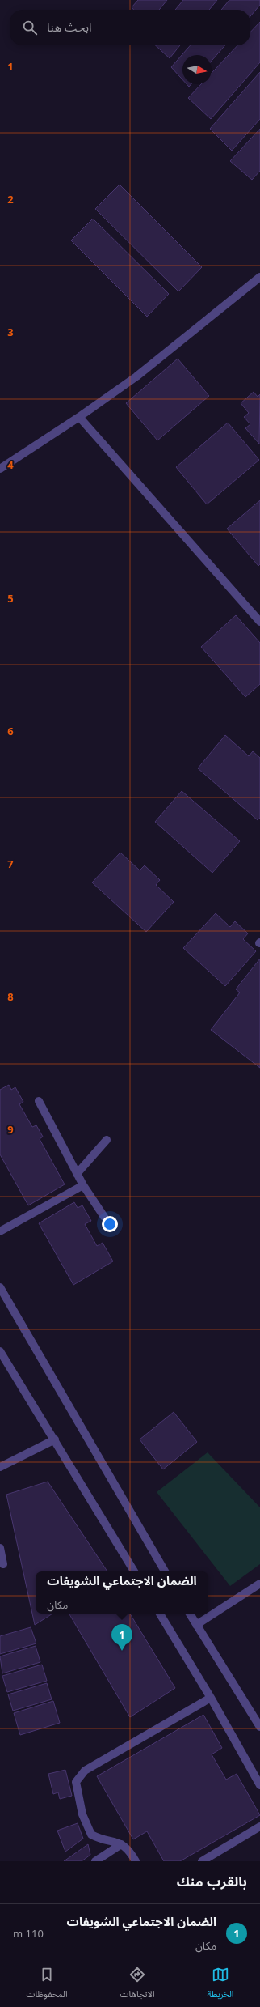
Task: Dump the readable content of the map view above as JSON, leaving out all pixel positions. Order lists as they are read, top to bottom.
{
  "north": "right",
  "page": {
    "search": "ابحث هنا",
    "popup": ["الضمان الاجتماعي الشويفات", "مكان"],
    "pins": "1",
    "heading": "بالقرب منك",
    "list": [
      {
        "mark": "1",
        "name": "الضمان الاجتماعي الشويفات",
        "note": "مكان",
        "value": "110 m"
      }
    ],
    "nav": ["الخريطة", "الاتجاهات", "المحفوظات"]
  },
  "grid": {
    "rows": [
      "1",
      "2",
      "3",
      "4",
      "5",
      "6",
      "7",
      "8",
      "9"
    ]
  }
}
